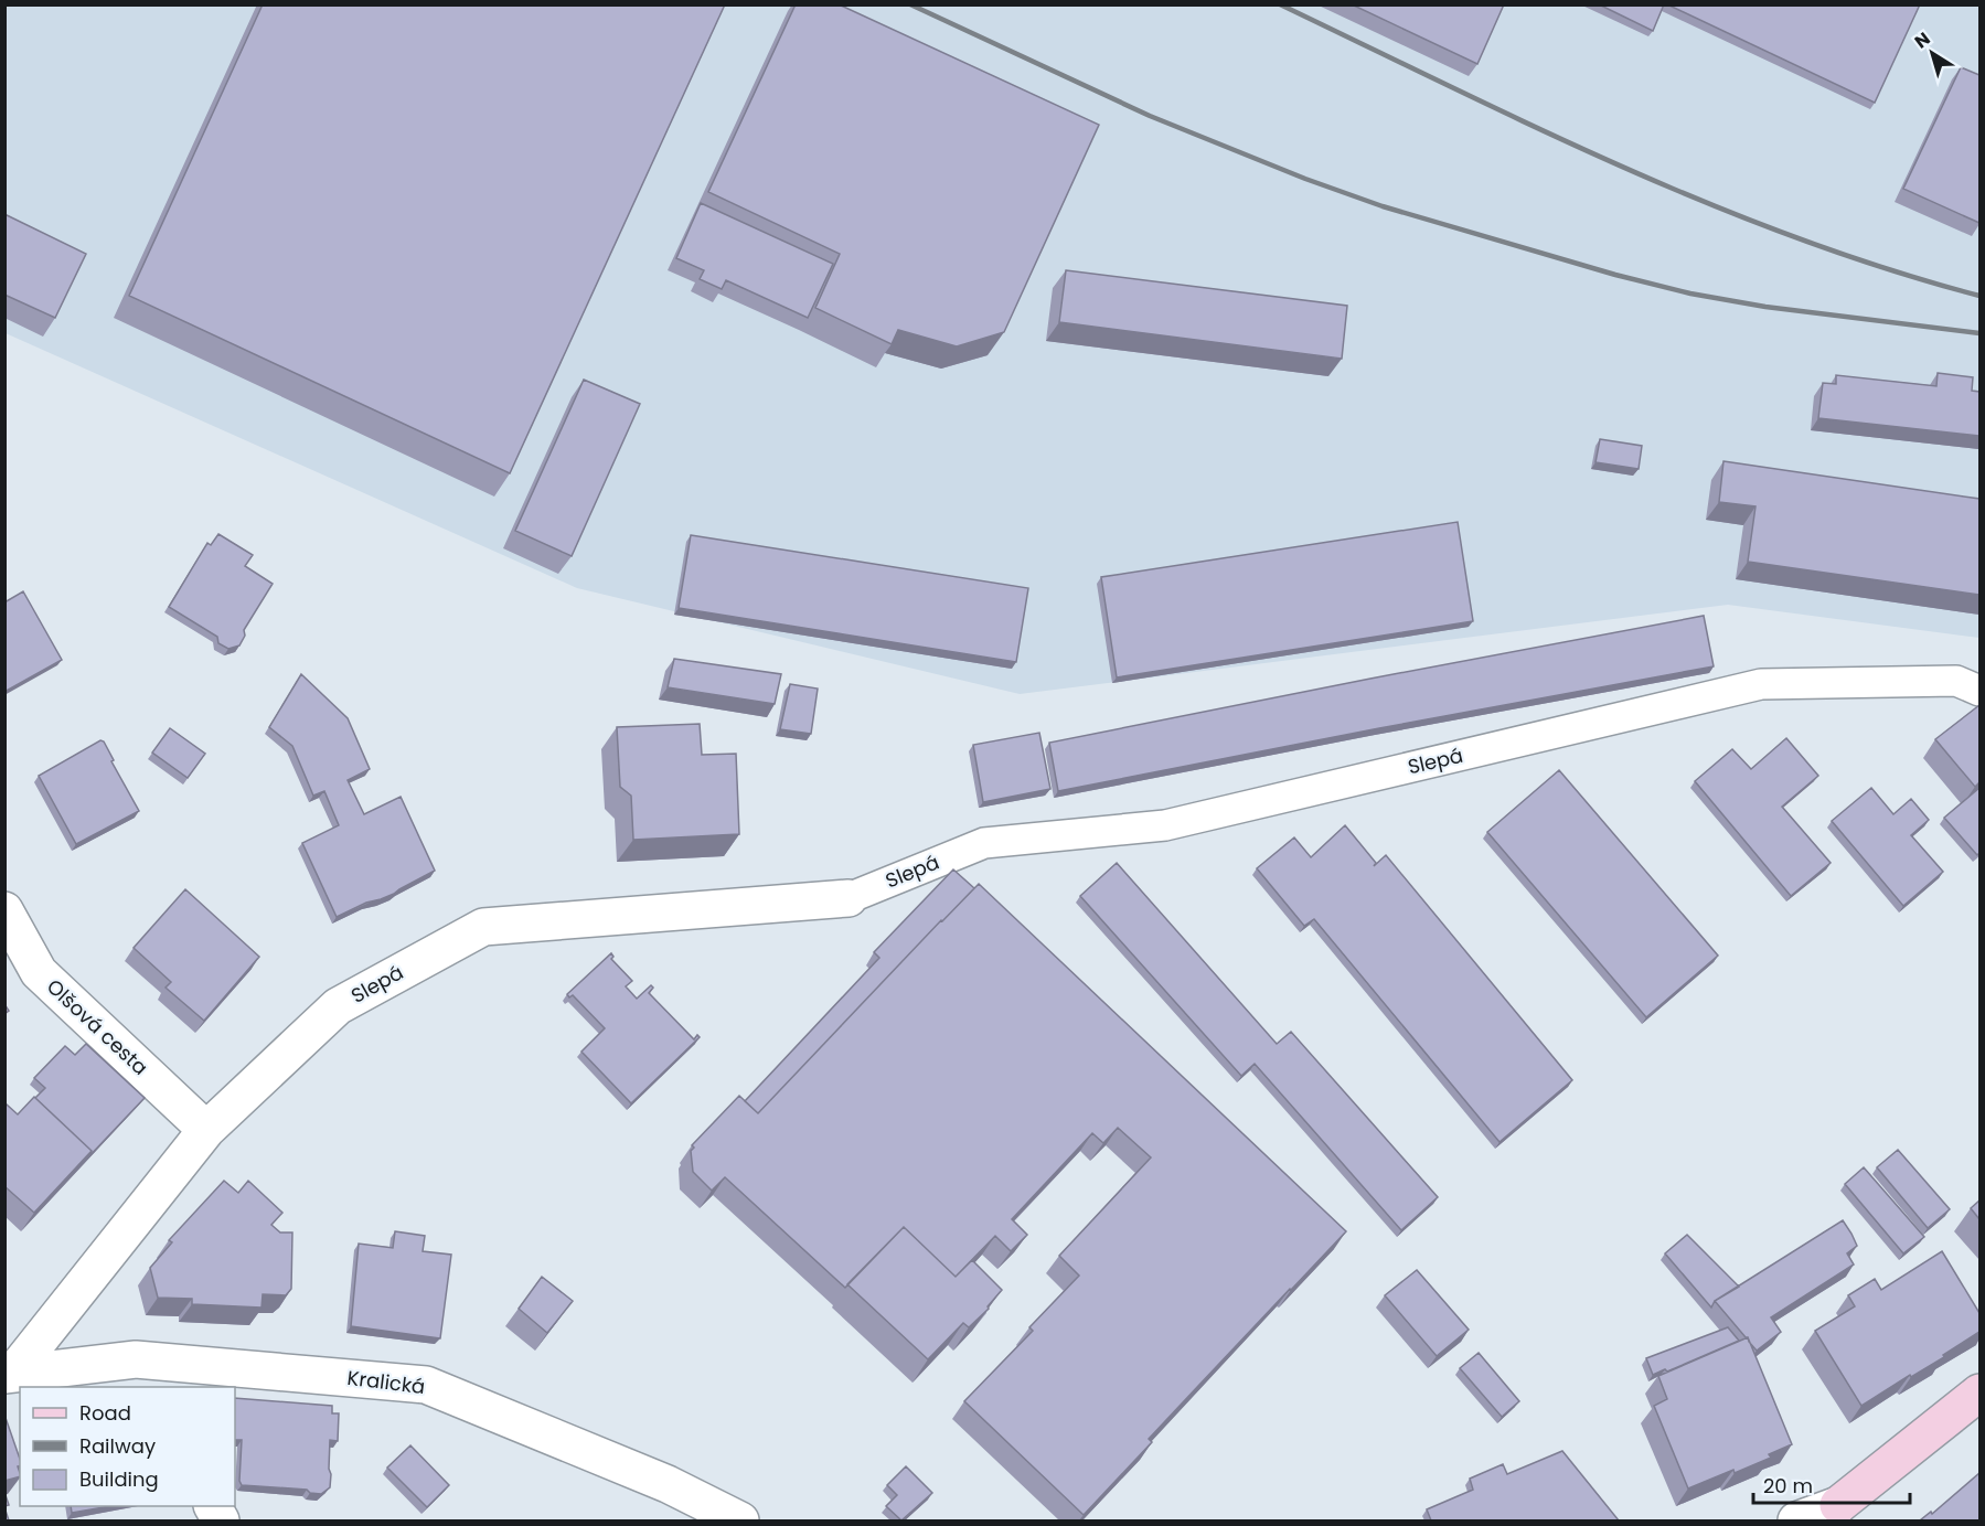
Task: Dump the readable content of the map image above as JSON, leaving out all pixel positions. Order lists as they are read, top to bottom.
{
  "streets": {
    "street": ["Slepá", "Olšová cesta", "Kralická"]
  },
  "crossings": [
    ["Slepá", "Olšová cesta"],
    ["Slepá", "Kralická"]
  ],
  "legend": ["Road", "Railway", "Building"],
  "scale_bar": "20 m",
  "north": "top left"
}
